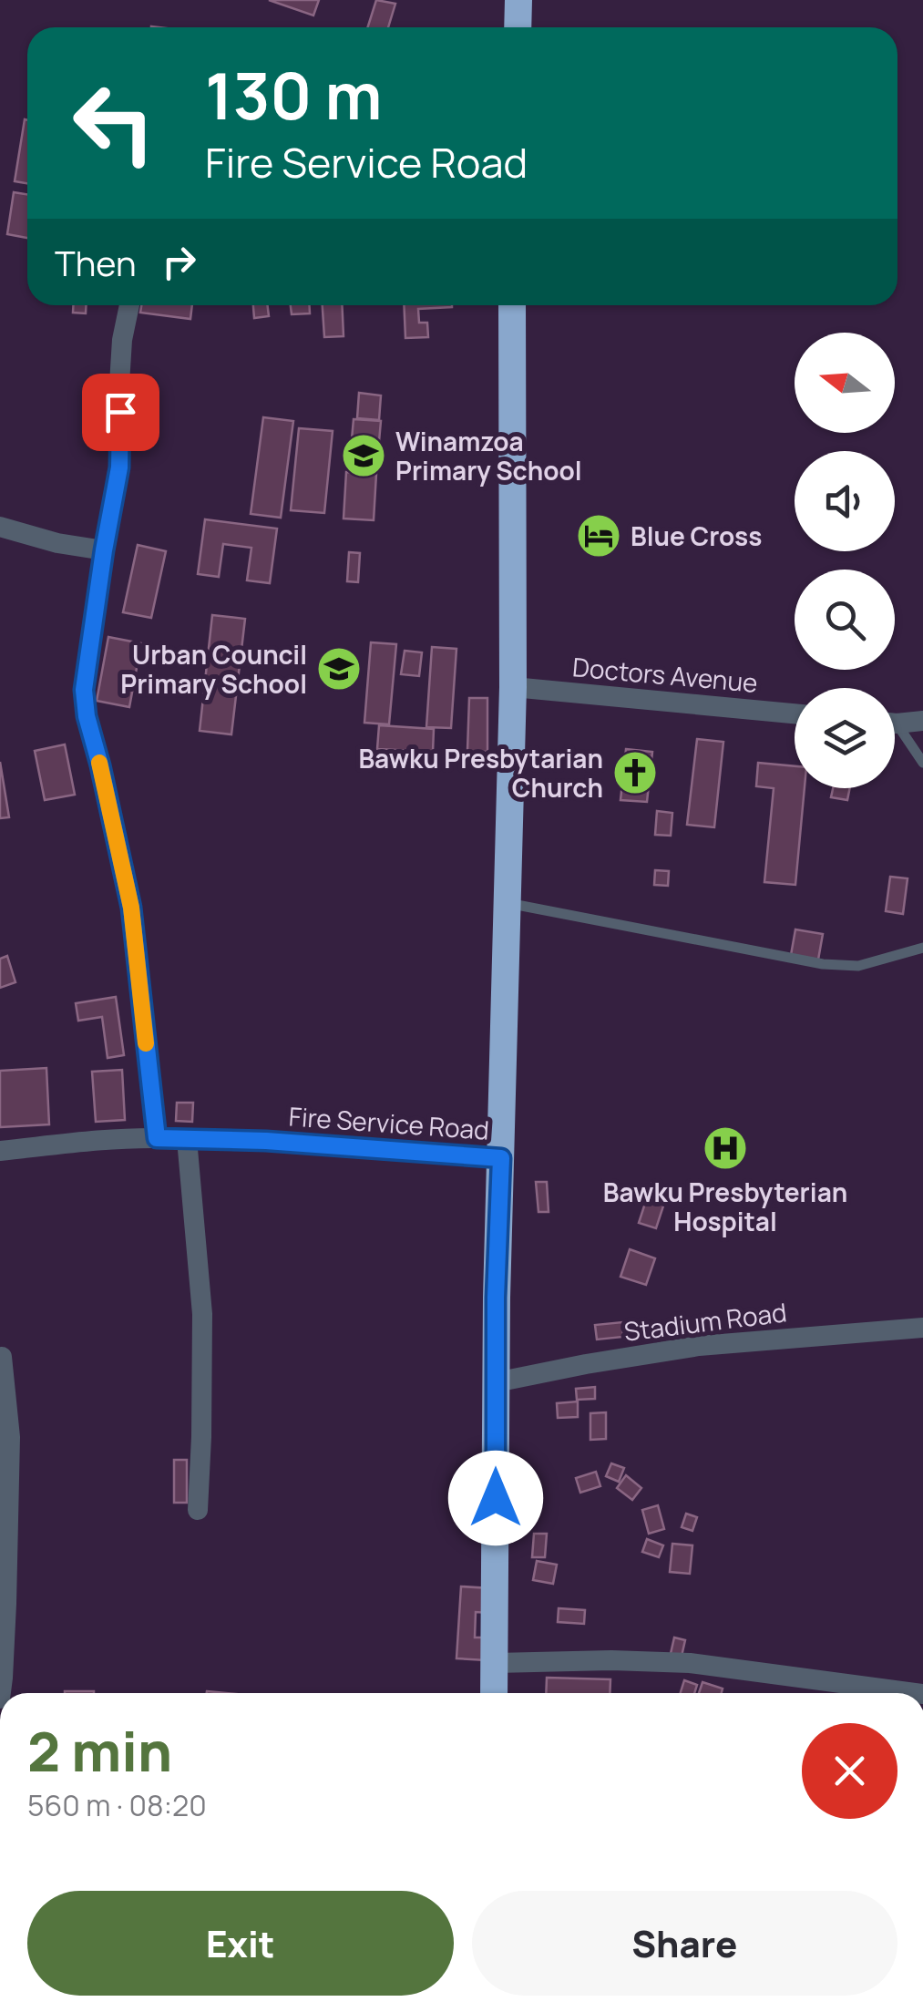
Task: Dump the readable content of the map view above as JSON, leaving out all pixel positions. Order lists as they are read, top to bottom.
{
  "streets": {
    "street": ["Doctors Avenue", "Fire Service Road", "Stadium Road"]
  },
  "places": {
    "school or university": ["Winamzoa Primary School", "Urban Council Primary School"],
    "hotel": ["Blue Cross"],
    "church": ["Bawku Presbytarian Church"],
    "hospital": ["Bawku Presbyterian Hospital"]
  },
  "north": "left",
  "page": {
    "turn": ["130 m", "Fire Service Road"],
    "then": "Then",
    "heading": ["2 min", "560 m · 08:20"],
    "buttons": ["Exit", "Share"]
  }
}
